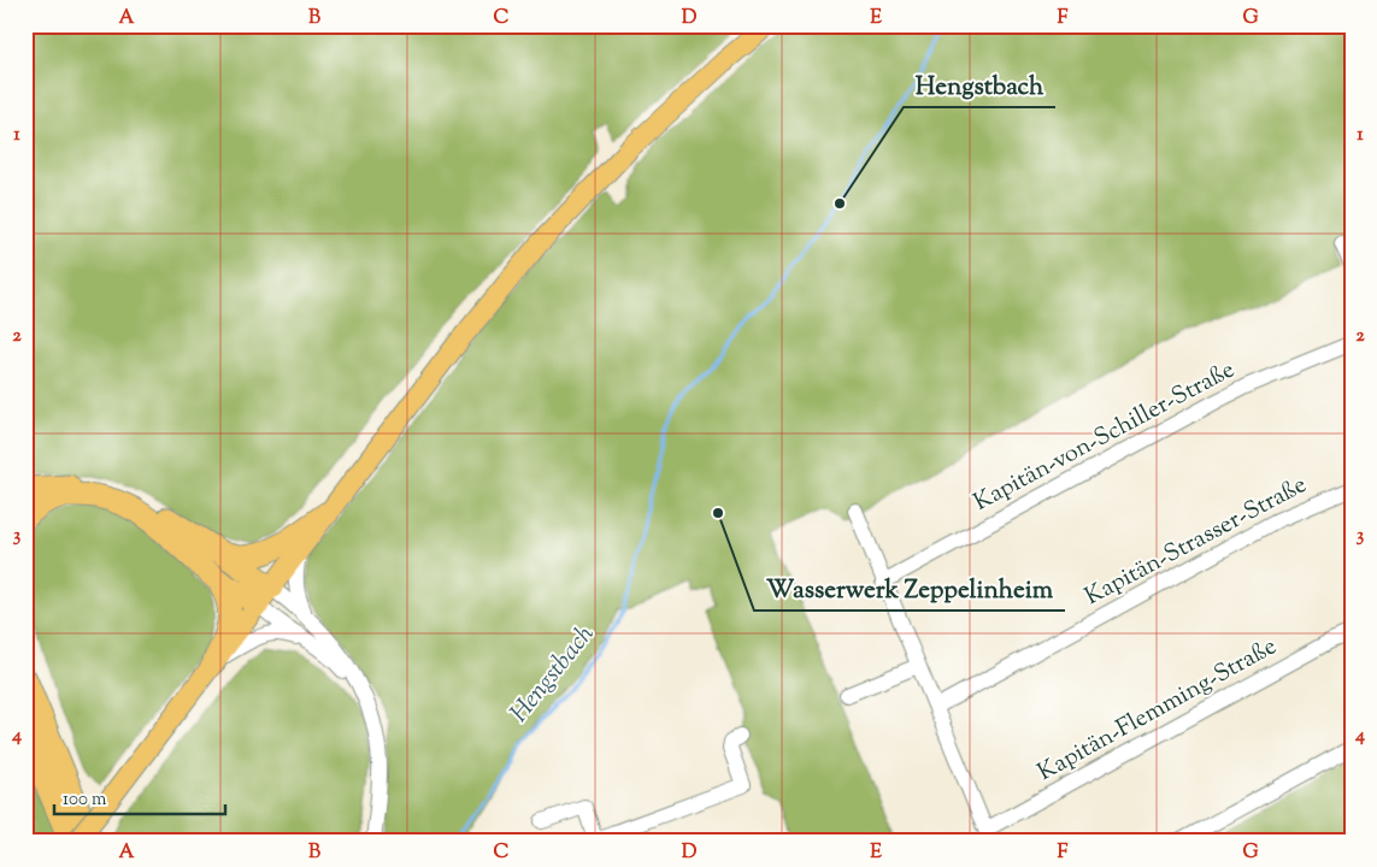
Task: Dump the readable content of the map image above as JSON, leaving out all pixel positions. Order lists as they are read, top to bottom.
{
  "streets": {
    "street": ["Kapitän-von-Schiller-Straße", "Kapitän-Strasser-Straße", "Kapitän-Flemming-Straße"]
  },
  "water": ["Hengstbach"],
  "places": ["Hengstbach", "Wasserwerk Zeppelinheim"],
  "scale_bar": "100 m",
  "grid": {
    "columns": [
      "A",
      "B",
      "C",
      "D",
      "E",
      "F",
      "G"
    ],
    "rows": [
      "1",
      "2",
      "3",
      "4"
    ]
  }
}
